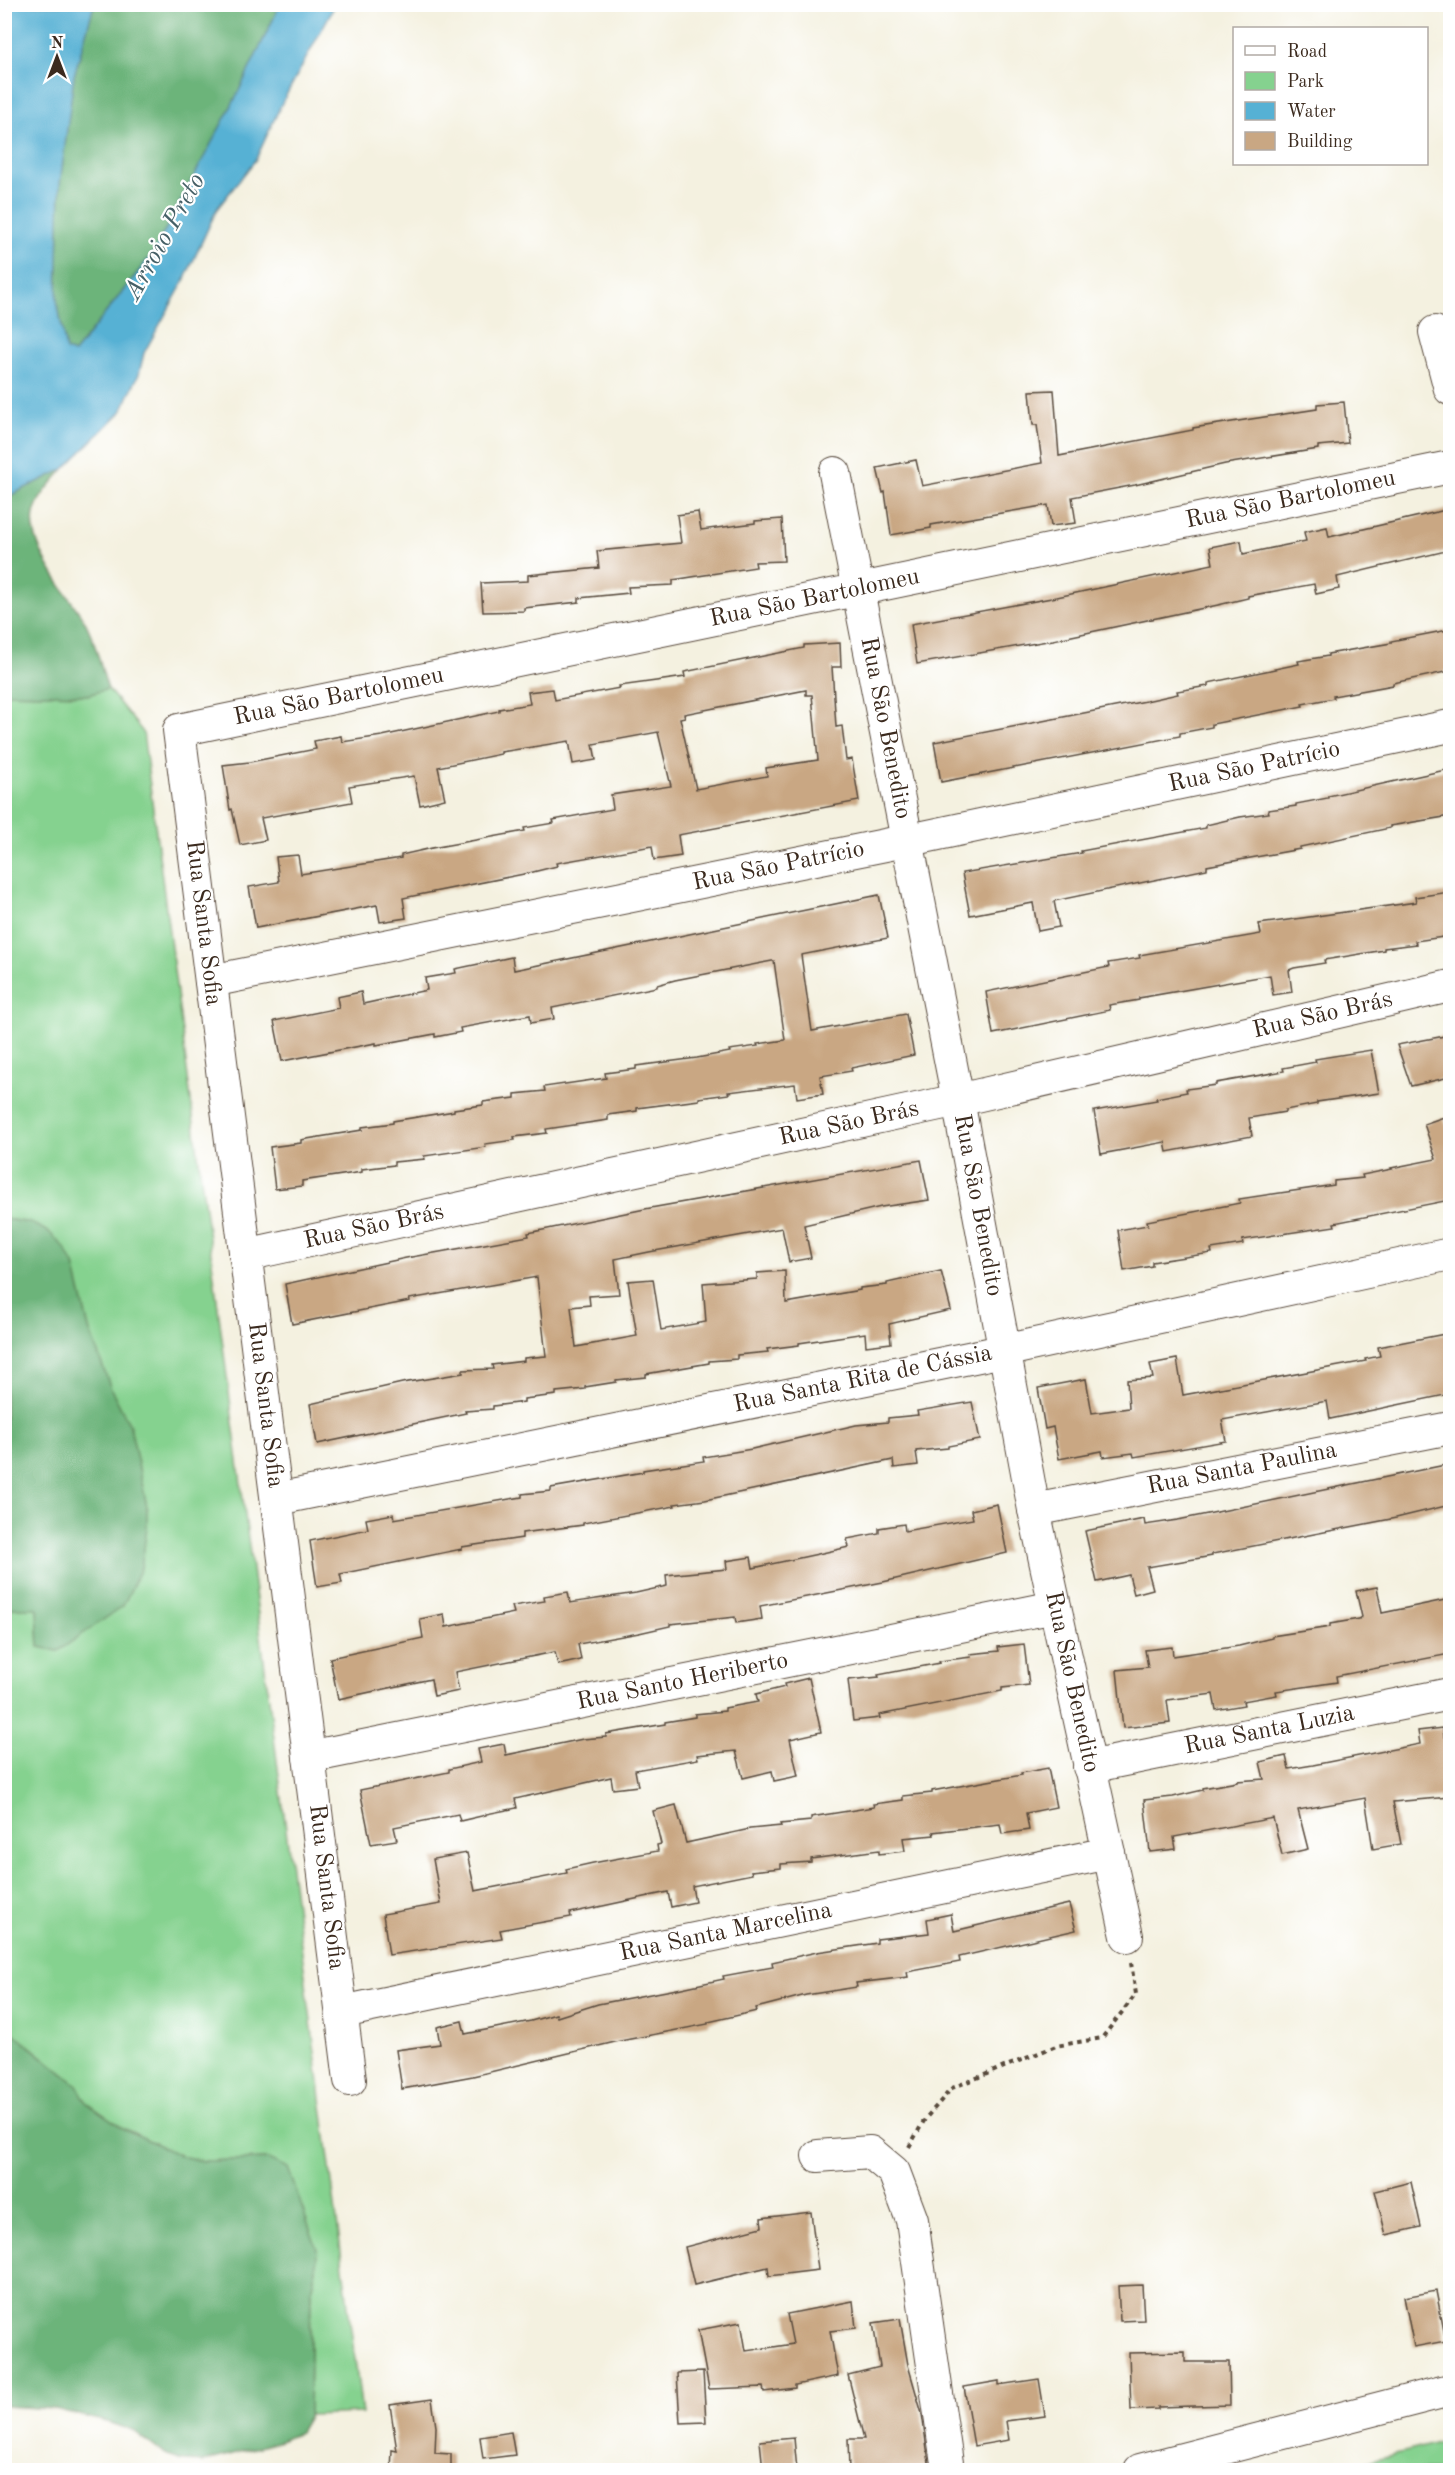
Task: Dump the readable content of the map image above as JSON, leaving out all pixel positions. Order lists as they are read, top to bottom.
{
  "streets": {
    "street": [
      "Rua São Bartolomeu",
      "Rua São Benedito",
      "Rua São Patrício",
      "Rua Santa Sofia",
      "Rua São Brás",
      "Rua Santa Rita de Cássia",
      "Rua Santa Paulina",
      "Rua Santo Heriberto",
      "Rua Santa Luzia",
      "Rua Santa Marcelina"
    ]
  },
  "crossings": [
    ["Rua São Bartolomeu", "Rua São Benedito"],
    ["Rua São Bartolomeu", "Rua Santa Sofia"],
    ["Rua São Benedito", "Rua São Patrício"],
    ["Rua São Benedito", "Rua São Brás"],
    ["Rua São Benedito", "Rua Santa Rita de Cássia"],
    ["Rua São Benedito", "Rua Santa Paulina"],
    ["Rua São Benedito", "Rua Santo Heriberto"],
    ["Rua São Benedito", "Rua Santa Luzia"],
    ["Rua São Benedito", "Rua Santa Marcelina"],
    ["Rua São Patrício", "Rua Santa Sofia"],
    ["Rua Santa Sofia", "Rua São Brás"],
    ["Rua Santa Sofia", "Rua Santa Rita de Cássia"],
    ["Rua Santa Sofia", "Rua Santo Heriberto"],
    ["Rua Santa Sofia", "Rua Santa Marcelina"]
  ],
  "water": ["Arroio Preto"],
  "legend": [
    "Road",
    "Park",
    "Water",
    "Building"
  ],
  "north": "top"
}
